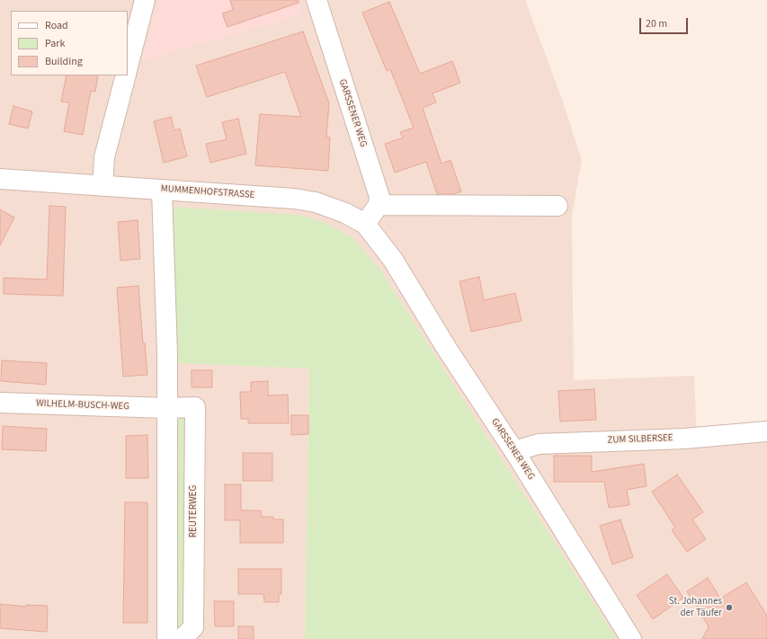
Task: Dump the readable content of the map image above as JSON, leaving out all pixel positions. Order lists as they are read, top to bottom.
{
  "streets": {
    "street": [
      "GARSSENER WEG",
      "MUMMENHOFSTRASSE",
      "WILHELM-BUSCH-WEG",
      "ZUM SILBERSEE",
      "REUTERWEG"
    ]
  },
  "crossings": [
    ["GARSSENER WEG", "MUMMENHOFSTRASSE"],
    ["GARSSENER WEG", "ZUM SILBERSEE"],
    ["WILHELM-BUSCH-WEG", "REUTERWEG"]
  ],
  "places": ["St. Johannes der Täufer"],
  "legend": ["Road", "Park", "Building"],
  "scale_bar": "20 m"
}
